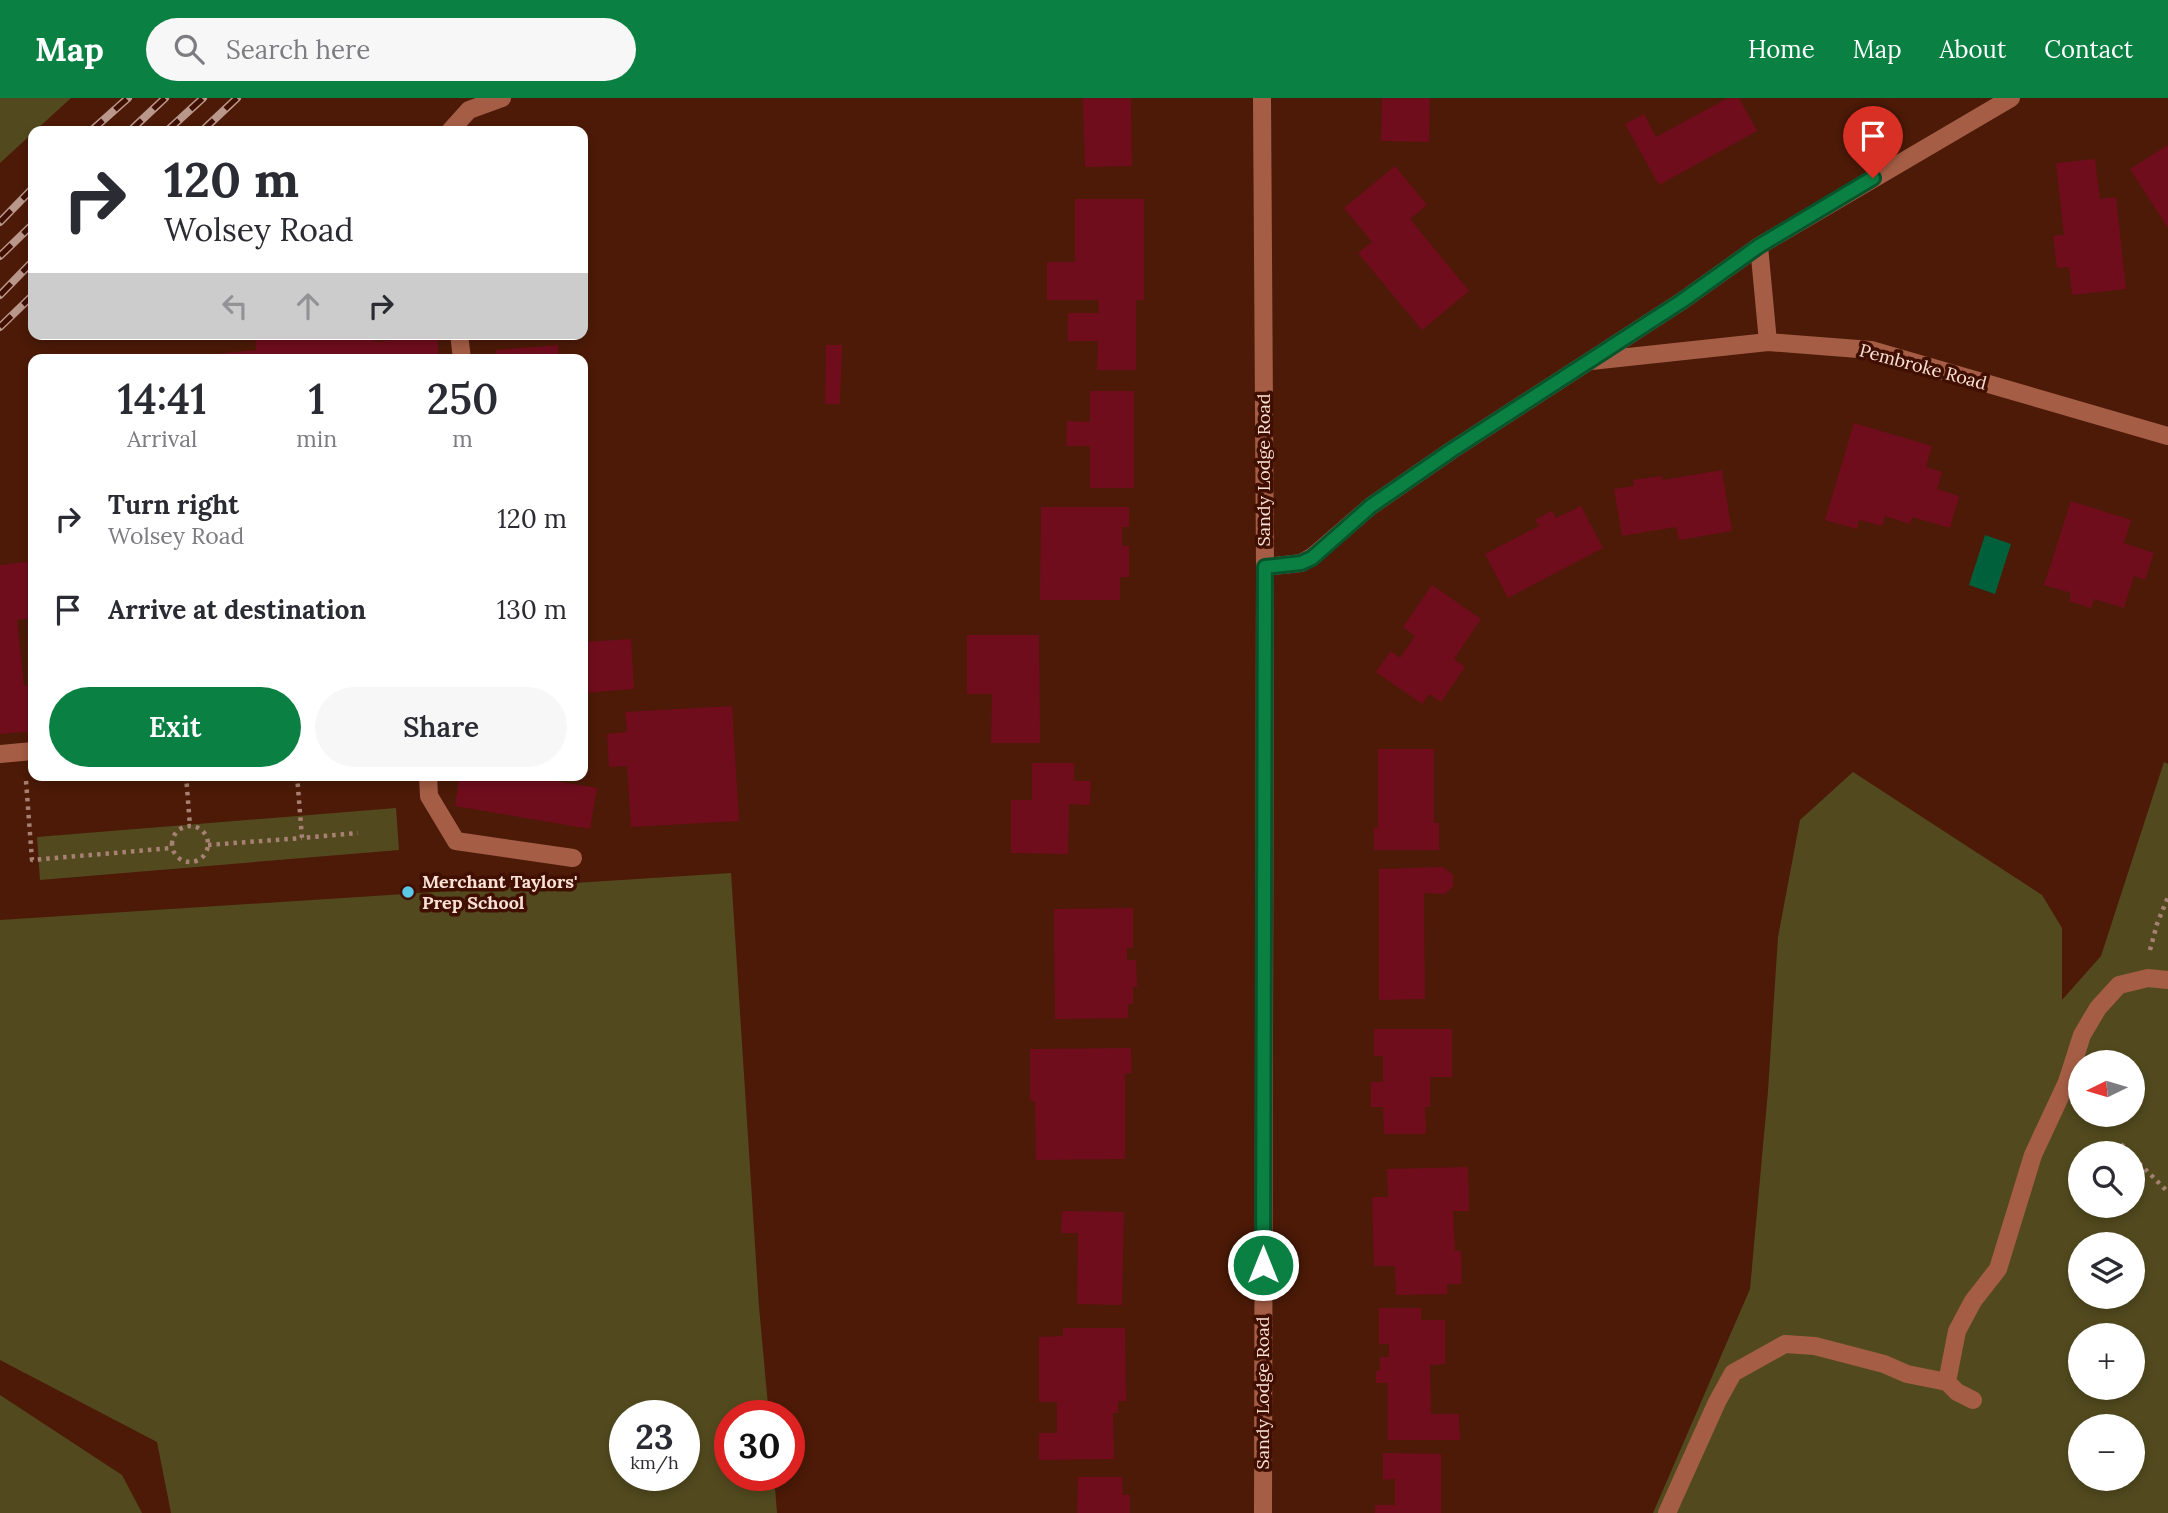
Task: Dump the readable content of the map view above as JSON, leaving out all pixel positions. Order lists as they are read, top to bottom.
{
  "streets": {
    "street": ["Pembroke Road", "Sandy Lodge Road"]
  },
  "places": ["Merchant Taylors' Prep School"],
  "north": "left",
  "page": {
    "header": "Map",
    "search": "Search here",
    "nav": [
      "Home",
      "Map",
      "About",
      "Contact"
    ],
    "turn": ["120 m", "Wolsey Road"],
    "eta": [
      "14:41",
      "Arrival",
      "1",
      "min",
      "250",
      "m"
    ],
    "list": [
      {
        "name": "Turn right",
        "note": "Wolsey Road",
        "value": "120 m"
      },
      {
        "name": "Arrive at destination",
        "value": "130 m"
      }
    ],
    "buttons": ["Exit", "Share"],
    "map_buttons": ["+", "−"],
    "speed": "23 km/h",
    "limit": "30"
  }
}
